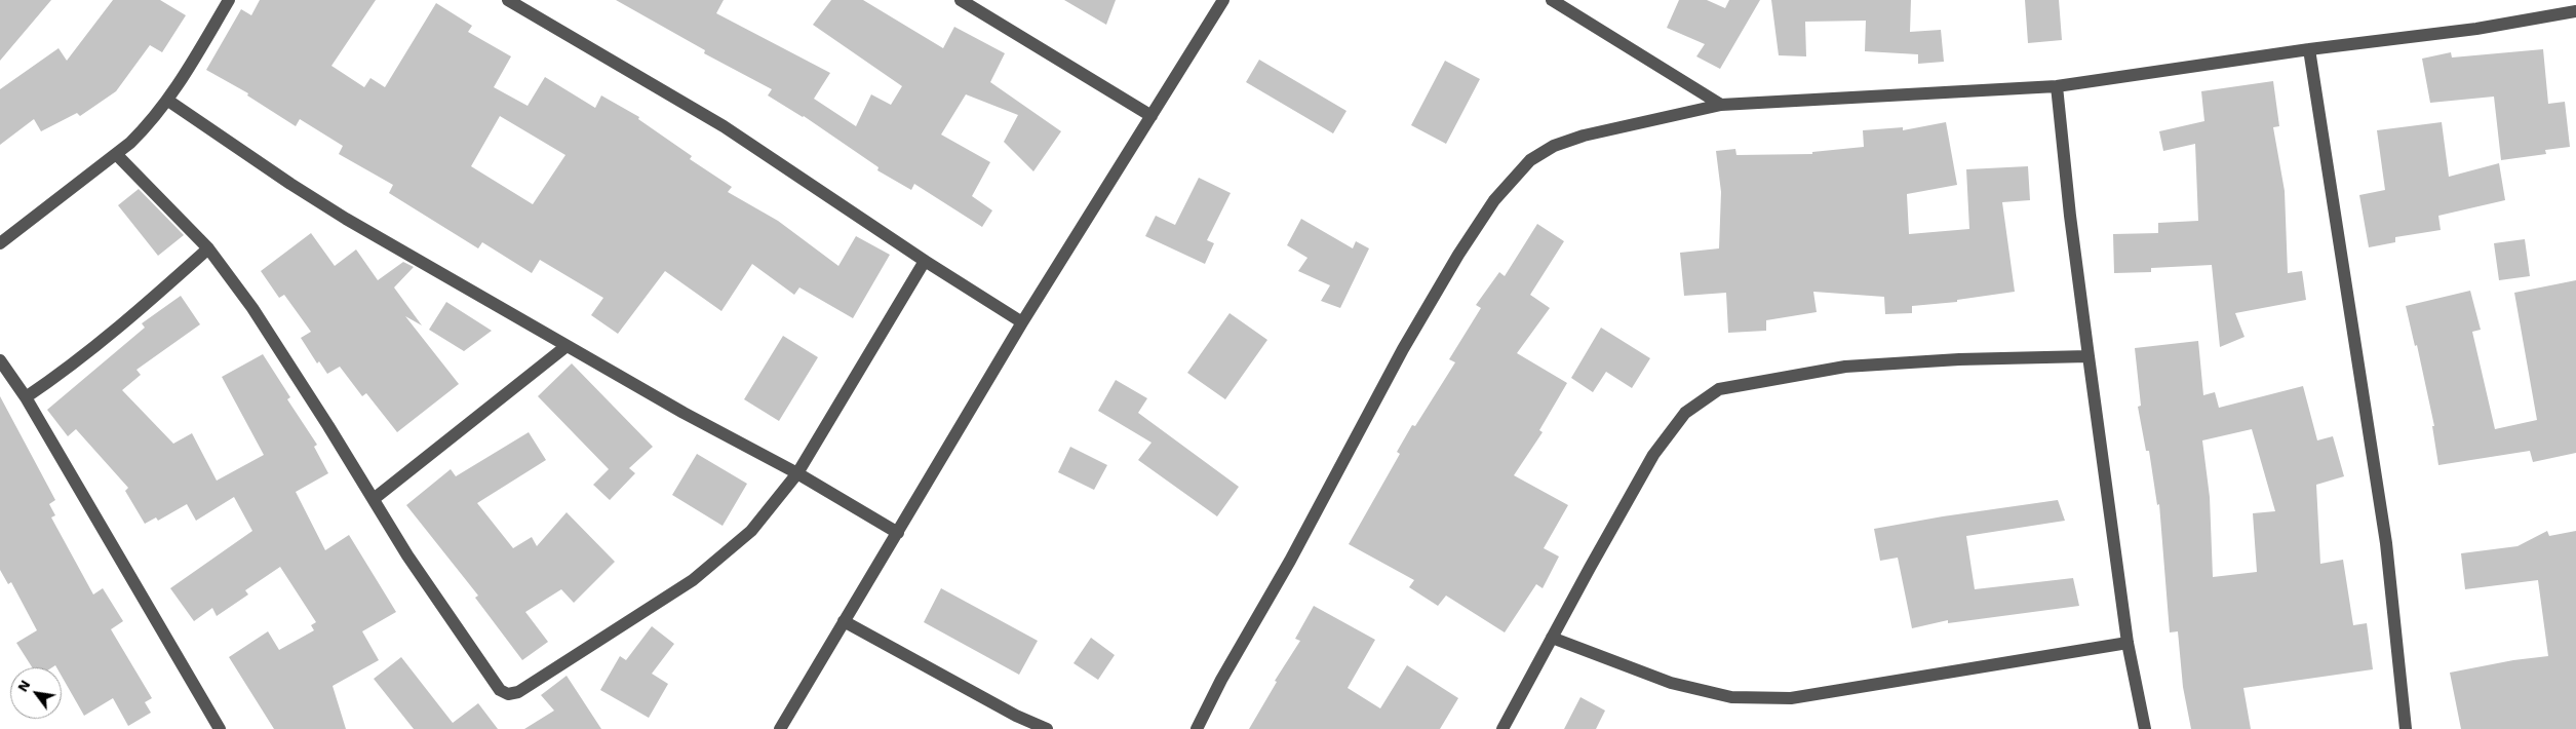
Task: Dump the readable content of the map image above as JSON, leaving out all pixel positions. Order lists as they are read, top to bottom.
{
  "north": "top left"
}
